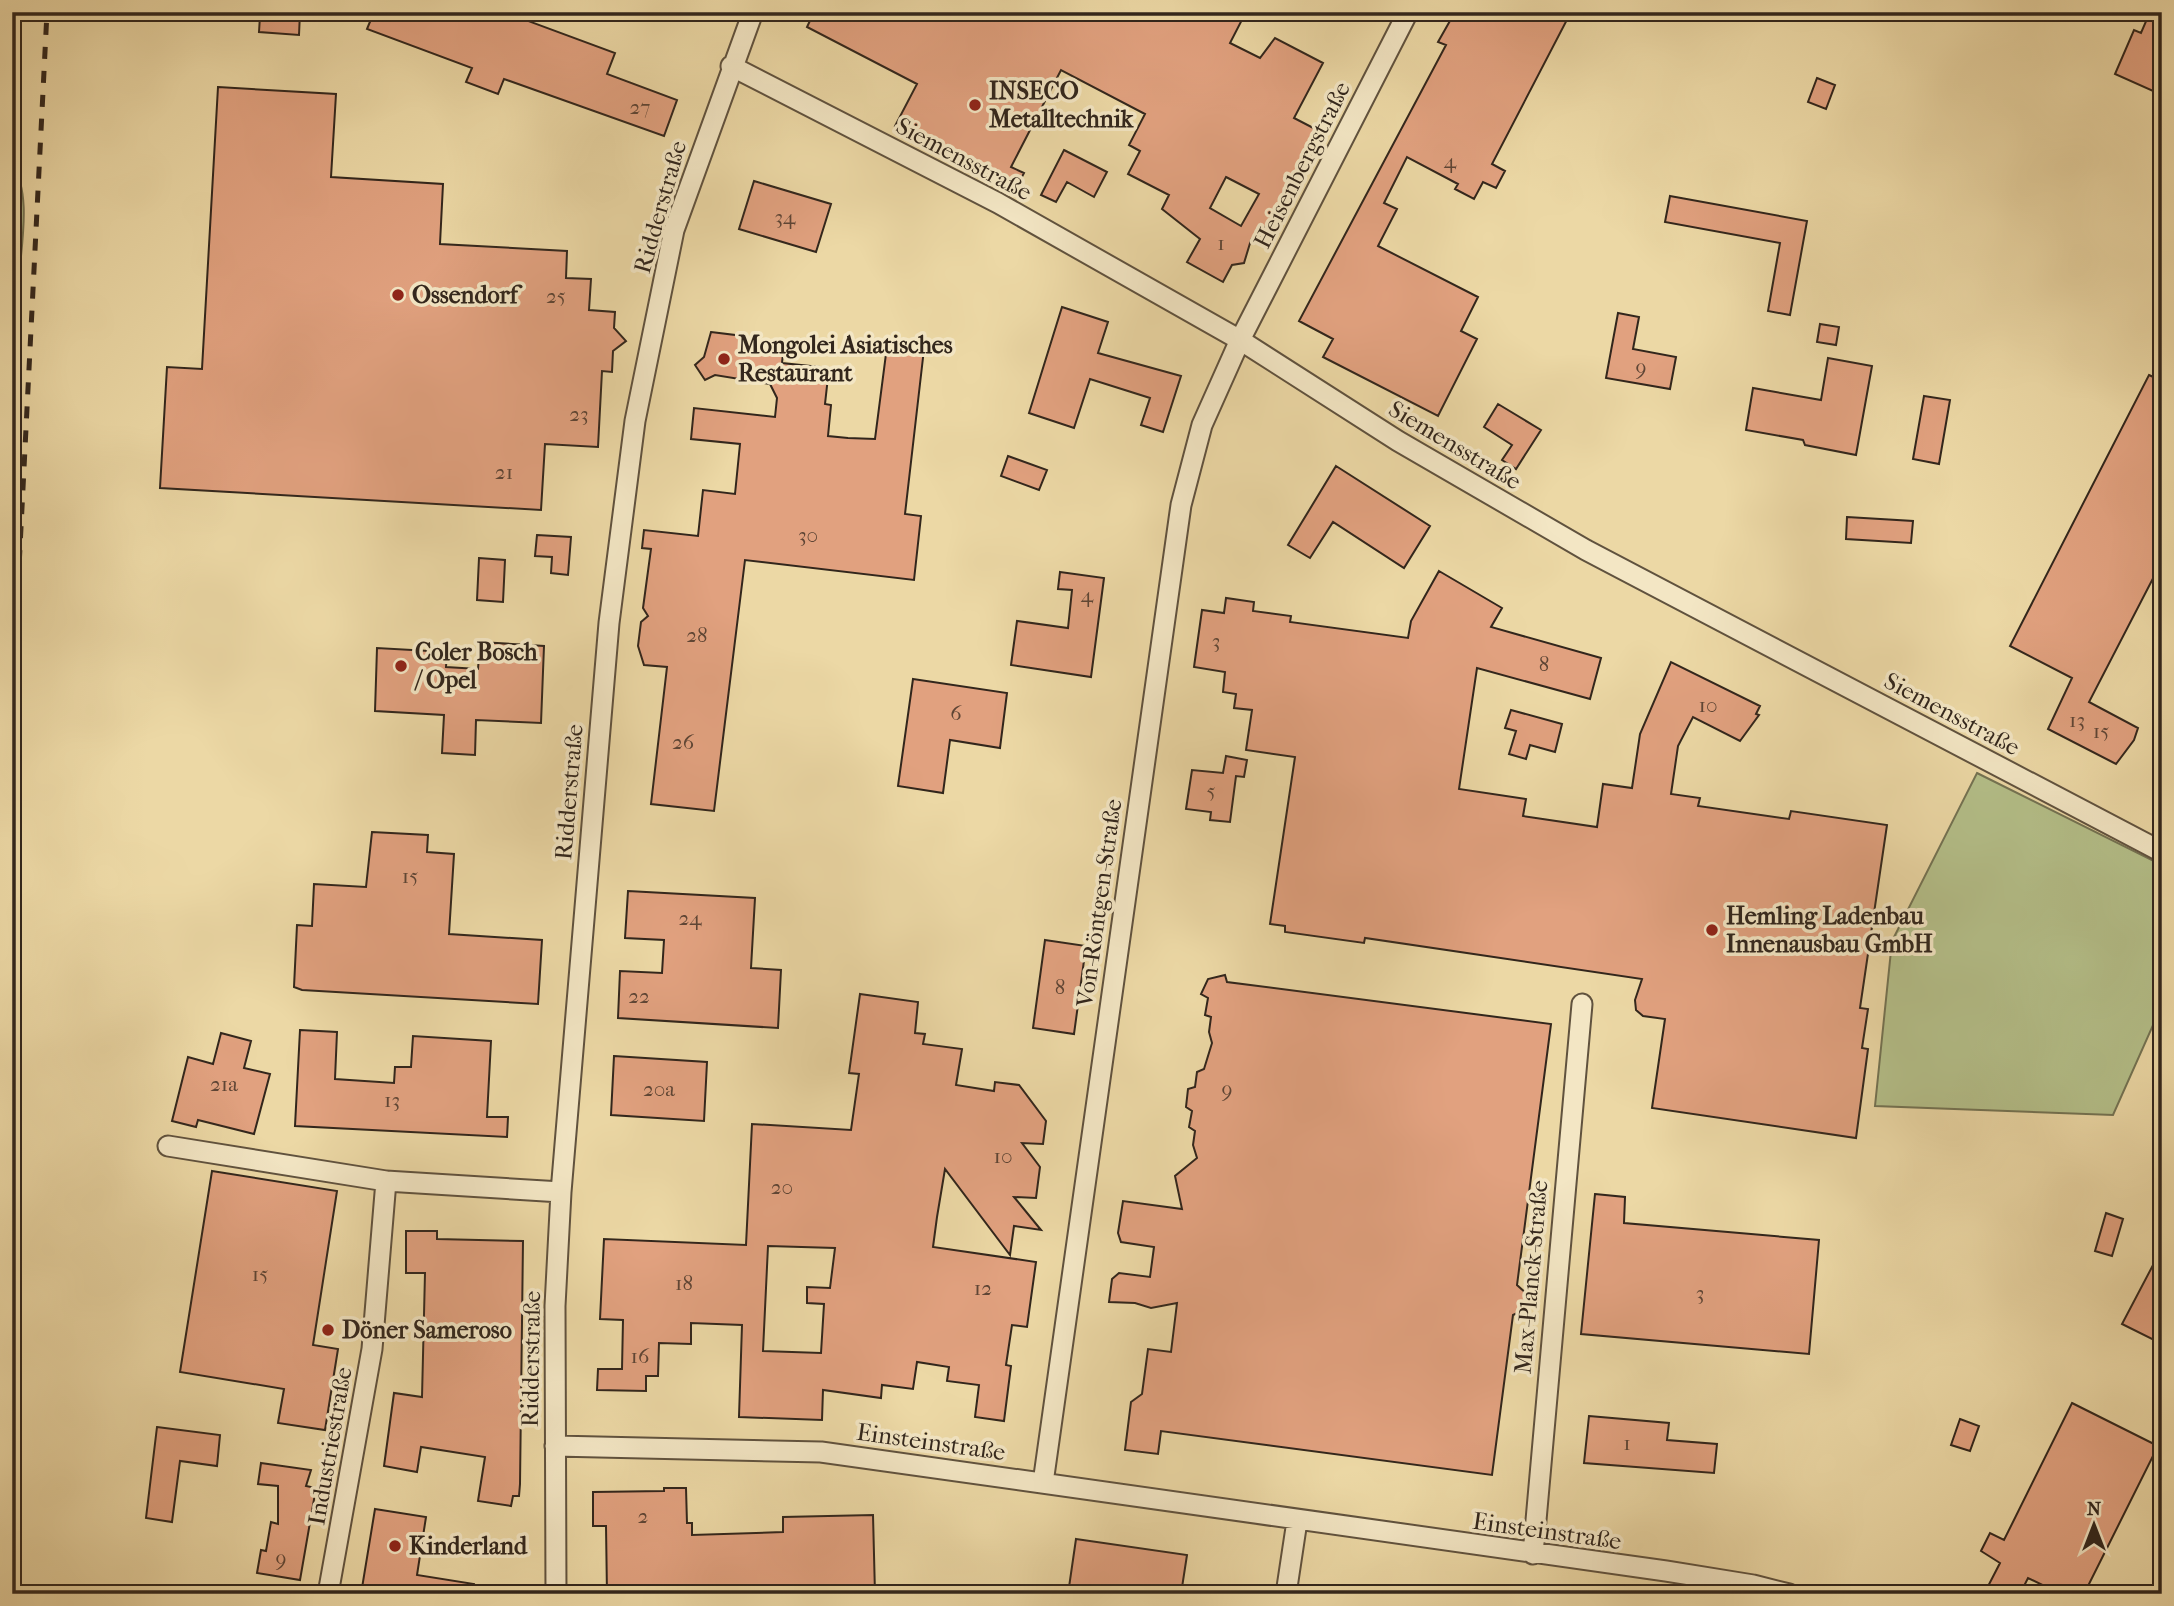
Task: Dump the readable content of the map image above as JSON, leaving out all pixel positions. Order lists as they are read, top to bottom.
{
  "streets": {
    "street": [
      "Siemensstraße",
      "Heisenbergstraße",
      "Ridderstraße",
      "Von-Röntgen-Straße",
      "Max-Planck-Straße",
      "Einsteinstraße",
      "Industriestraße"
    ]
  },
  "crossings": [
    ["Siemensstraße", "Heisenbergstraße"],
    ["Siemensstraße", "Ridderstraße"],
    ["Siemensstraße", "Von-Röntgen-Straße"],
    ["Heisenbergstraße", "Von-Röntgen-Straße"],
    ["Ridderstraße", "Einsteinstraße"],
    ["Von-Röntgen-Straße", "Einsteinstraße"],
    ["Max-Planck-Straße", "Einsteinstraße"]
  ],
  "places": [
    "INSECO Metalltechnik",
    "Ossendorf",
    "Mongolei Asiatisches Restaurant",
    "Coler Bosch / Opel",
    "Hemling Ladenbau Innenausbau GmbH",
    "Döner Sameroso",
    "Kinderland"
  ],
  "house_numbers": [
    "27",
    "4",
    "34",
    "1",
    "25",
    "9",
    "23",
    "21",
    "30",
    "4",
    "28",
    "3",
    "8",
    "10",
    "6",
    "13",
    "15",
    "26",
    "5",
    "15",
    "24",
    "8",
    "22",
    "21a",
    "20a",
    "9",
    "13",
    "10",
    "20",
    "15",
    "18",
    "12",
    "3",
    "16",
    "1",
    "2",
    "9"
  ],
  "north": "top"
}
